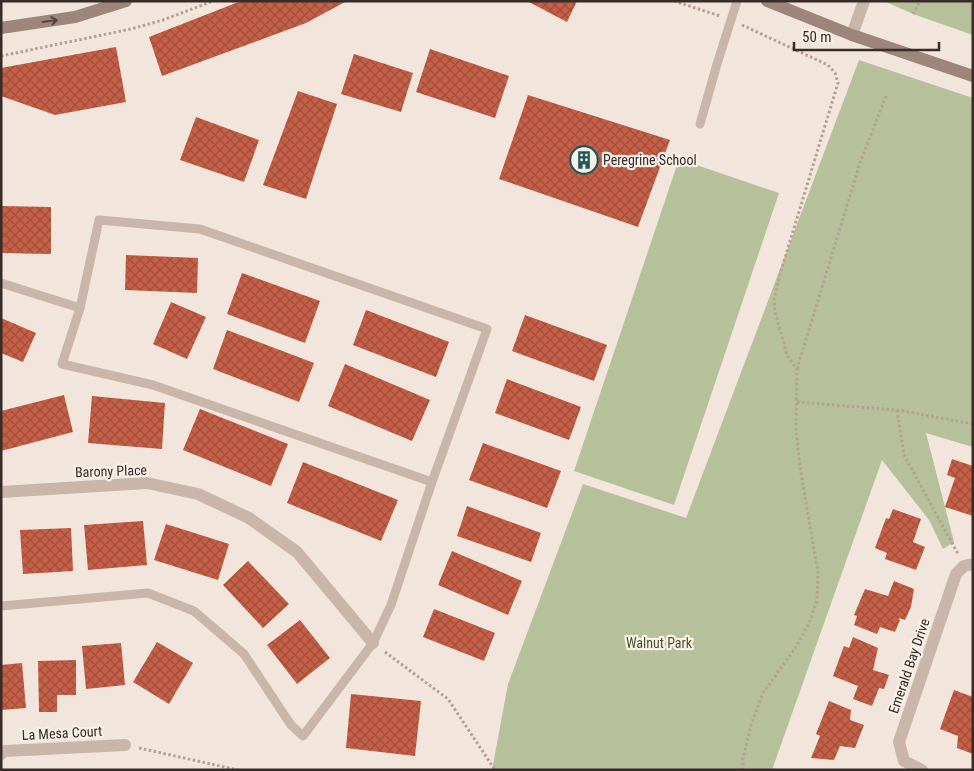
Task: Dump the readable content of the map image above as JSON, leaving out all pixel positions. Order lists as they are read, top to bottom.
{
  "streets": {
    "street": ["Barony Place", "Emerald Bay Drive", "La Mesa Court"]
  },
  "parks": ["Walnut Park"],
  "places": {
    "building": ["Peregrine School"]
  },
  "scale_bar": "50 m"
}
